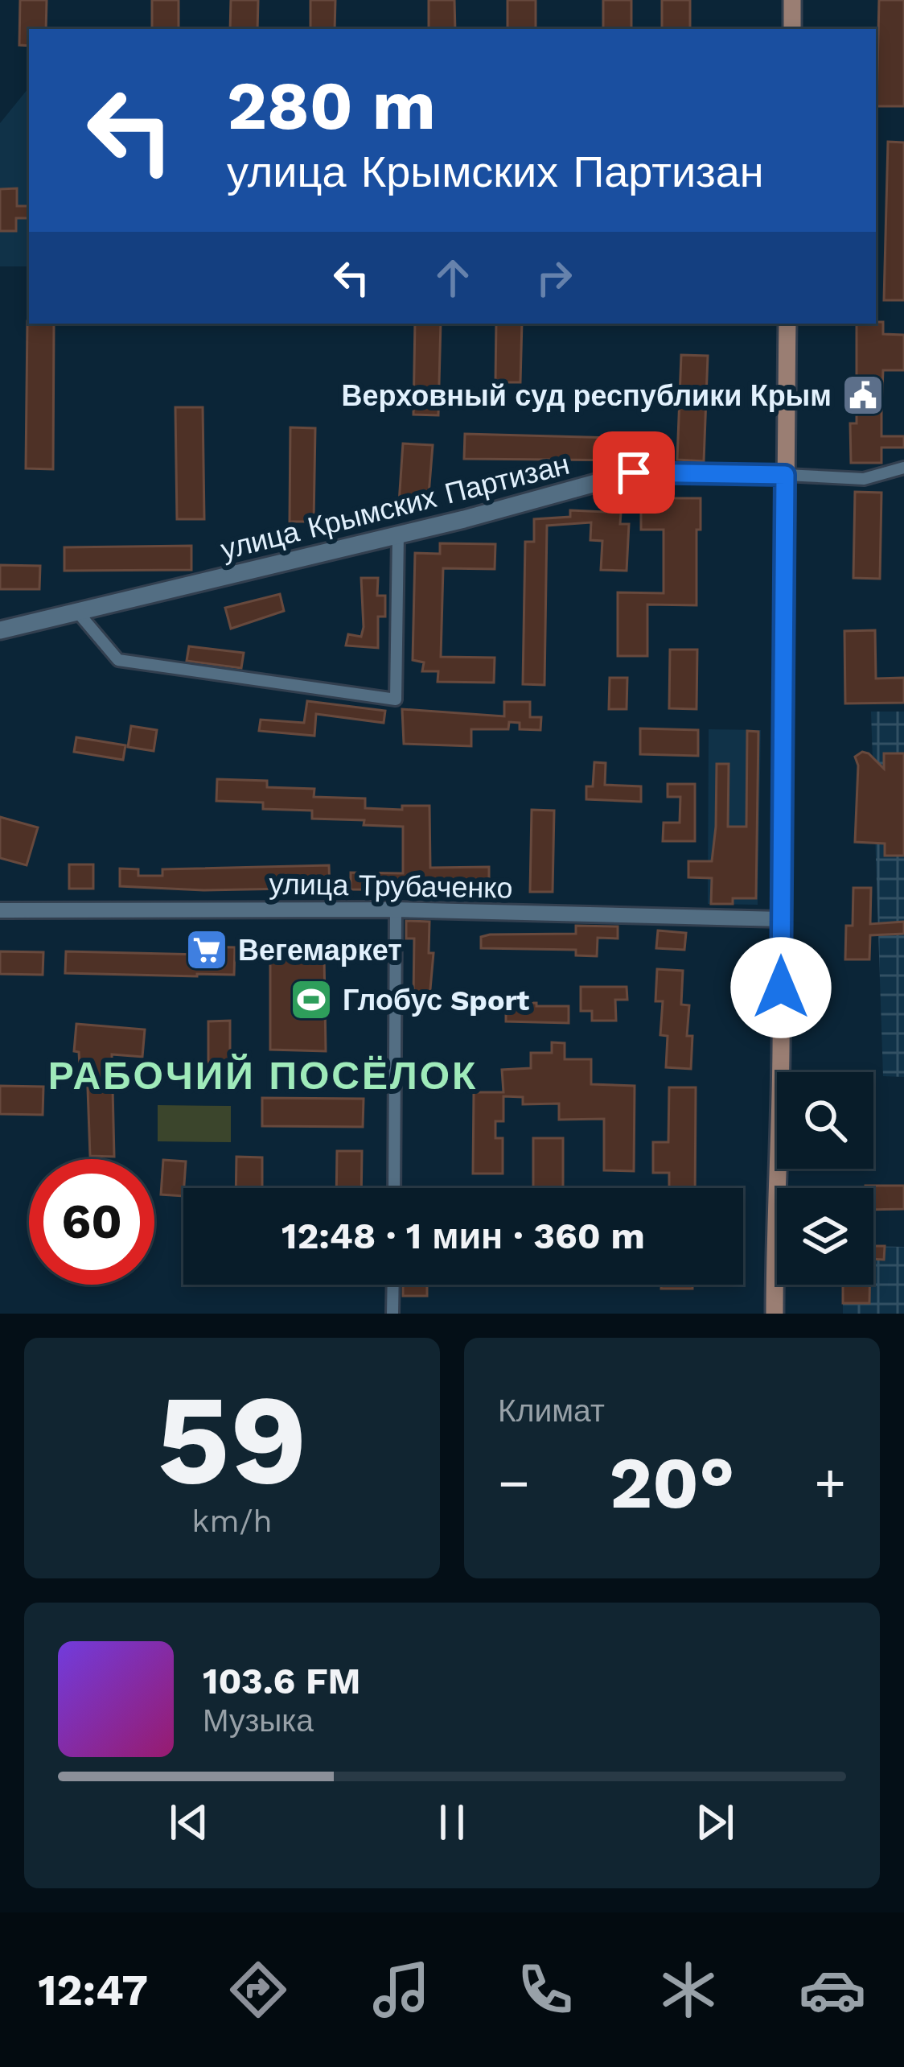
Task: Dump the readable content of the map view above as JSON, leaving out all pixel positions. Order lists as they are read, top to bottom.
{
  "streets": {
    "main road": ["улица Крымских Партизан"],
    "street": ["улица Трубаченко"]
  },
  "districts": ["РАБОЧИЙ ПОСЁЛОК"],
  "places": {
    "public building": ["Верховный суд республики Крым"],
    "supermarket": ["Вегемаркет"],
    "sports": ["Глобус Sport"]
  },
  "page": {
    "turn": ["280 m", "улица Крымских Партизан"],
    "limit": "60",
    "trip": "12:48 · 1 мин · 360 m",
    "tile": [
      ["59", "km/h"],
      "Климат"
    ],
    "heat": ["−", "20°", "+"],
    "song": ["103.6 FM", "Музыка"],
    "tabs": "12:47"
  }
}
